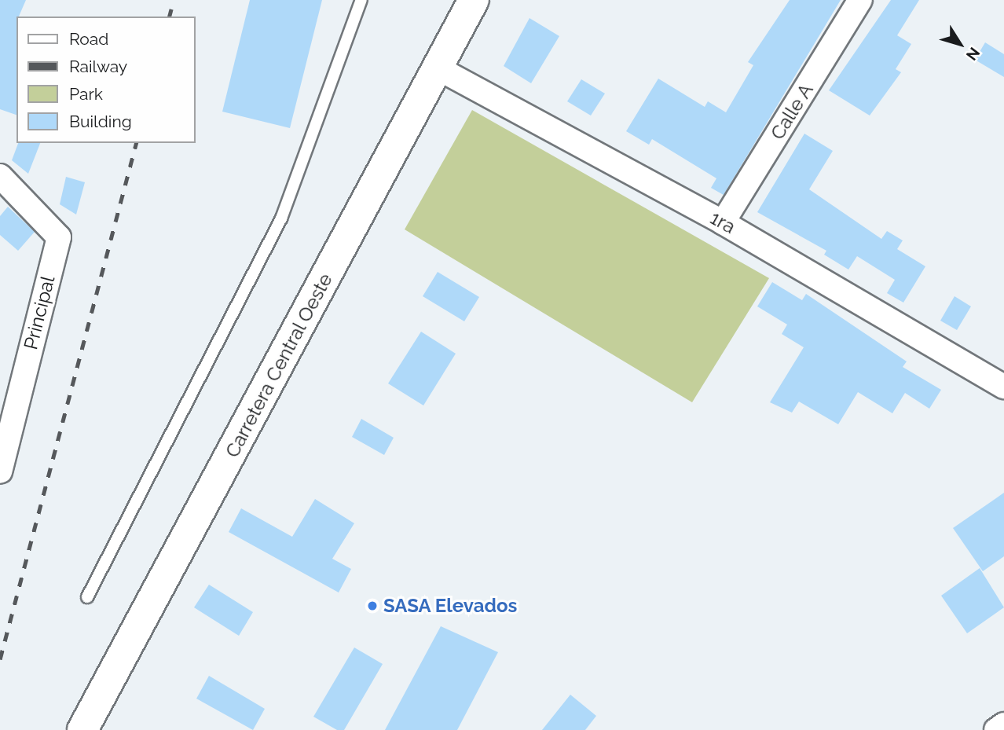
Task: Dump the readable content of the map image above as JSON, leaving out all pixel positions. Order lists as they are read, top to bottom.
{
  "streets": {
    "main road": ["Carretera Central Oeste"],
    "street": ["Calle A", "1ra", "Principal"]
  },
  "crossings": [
    ["Calle A", "1ra"],
    ["1ra", "Carretera Central Oeste"]
  ],
  "places": ["SASA Elevados"],
  "legend": [
    "Road",
    "Railway",
    "Park",
    "Building"
  ],
  "north": "bottom right"
}
